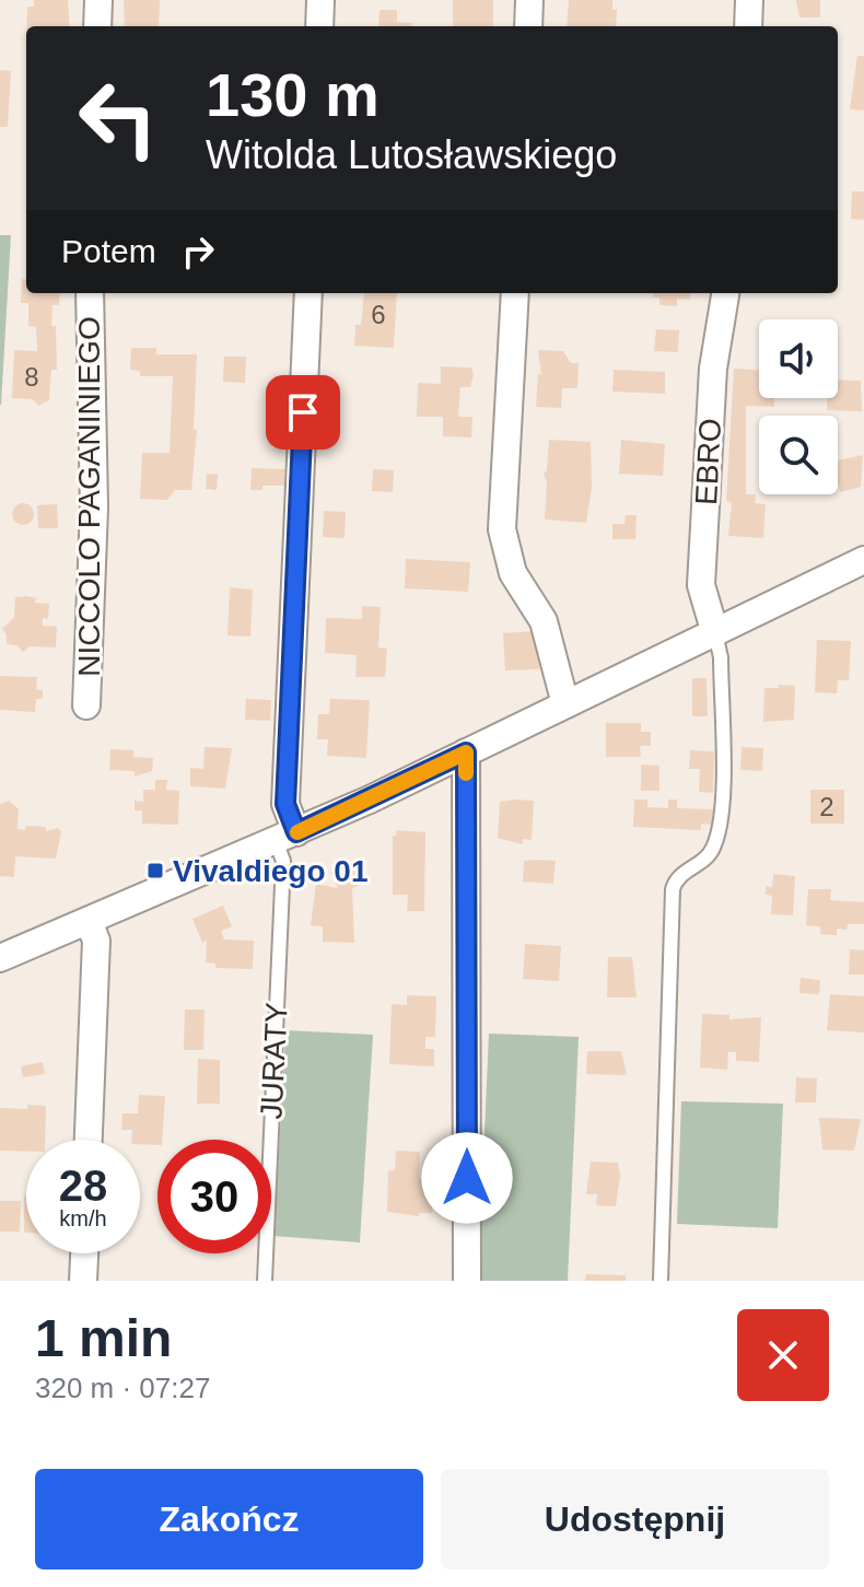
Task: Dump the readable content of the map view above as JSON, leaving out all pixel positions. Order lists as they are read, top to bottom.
{
  "streets": {
    "street": ["EBRO", "NICCOLO PAGANINIEGO"],
    "lane": ["JURATY"]
  },
  "places": {
    "transit": ["Vivaldiego 01"]
  },
  "house_numbers": ["6", "8", "2"],
  "page": {
    "turn": ["130 m", "Witolda Lutosławskiego"],
    "then": "Potem",
    "speed": "28 km/h",
    "limit": "30",
    "heading": ["1 min", "320 m · 07:27"],
    "buttons": ["Zakończ", "Udostępnij"]
  }
}
